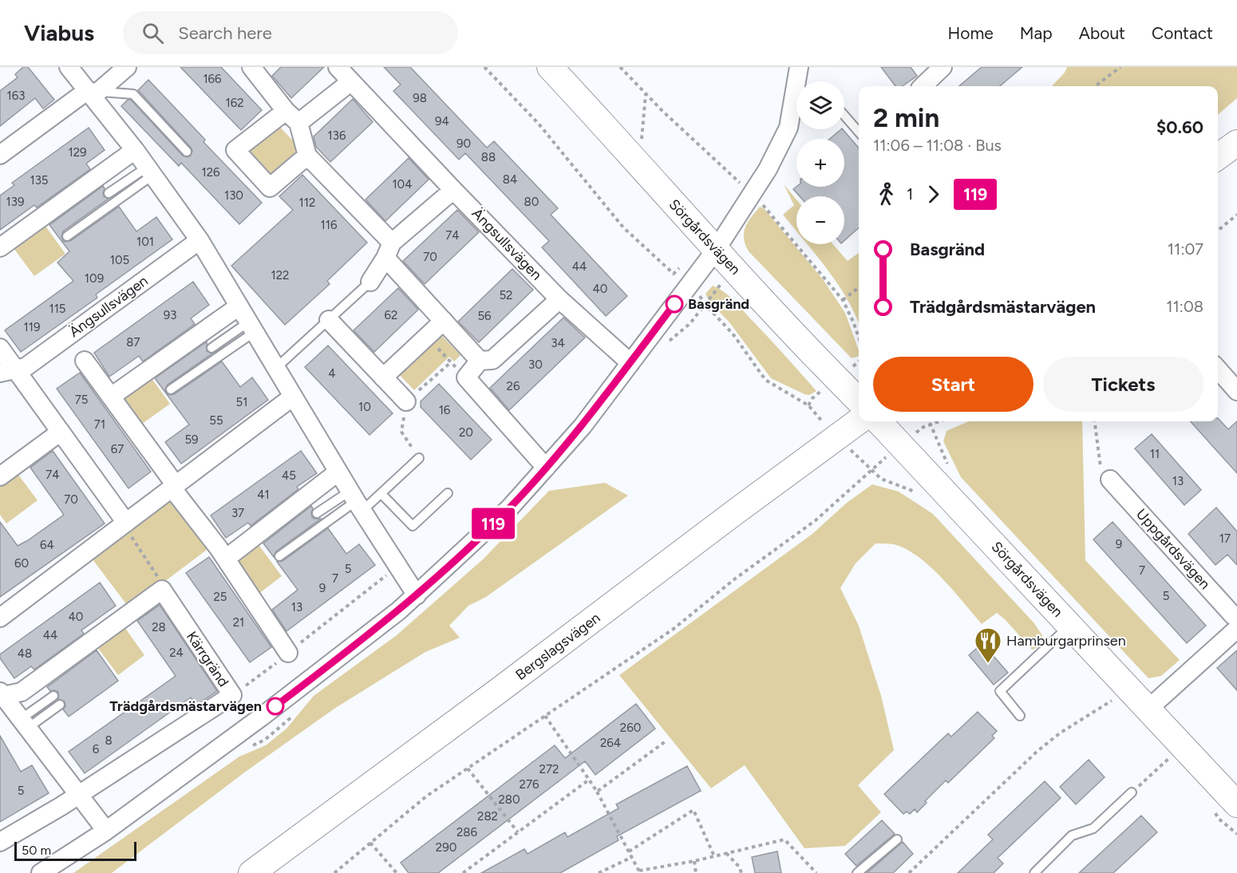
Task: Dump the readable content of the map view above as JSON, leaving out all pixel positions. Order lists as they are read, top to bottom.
{
  "streets": {
    "street": [
      "Sörgårdsvägen",
      "Ängsullsvägen",
      "Uppgårdsvägen",
      "Bergslagsvägen",
      "Kärrgränd"
    ]
  },
  "places": {
    "other": ["Basgränd", "Trädgårdsmästarvägen"],
    "restaurant": ["Hamburgarprinsen"]
  },
  "lines": ["bus line 119"],
  "house_numbers": [
    "166",
    "163",
    "98",
    "162",
    "94",
    "136",
    "90",
    "129",
    "88",
    "126",
    "84",
    "135",
    "104",
    "130",
    "139",
    "80",
    "112",
    "116",
    "74",
    "101",
    "70",
    "105",
    "44",
    "122",
    "109",
    "40",
    "52",
    "115",
    "93",
    "62",
    "56",
    "119",
    "87",
    "34",
    "30",
    "4",
    "26",
    "75",
    "51",
    "10",
    "16",
    "55",
    "71",
    "20",
    "59",
    "67",
    "11",
    "74",
    "45",
    "13",
    "41",
    "70",
    "37",
    "17",
    "9",
    "64",
    "60",
    "5",
    "7",
    "7",
    "9",
    "5",
    "25",
    "13",
    "40",
    "21",
    "28",
    "44",
    "24",
    "48",
    "260",
    "8",
    "264",
    "6",
    "272",
    "276",
    "5",
    "280",
    "282",
    "286",
    "290"
  ],
  "scale_bar": "50 m",
  "page": {
    "header": "Viabus",
    "search": "Search here",
    "nav": [
      "Home",
      "Map",
      "About",
      "Contact"
    ],
    "on_map": "119",
    "map_buttons": ["+", "−"],
    "heading": ["2 min", "11:06 – 11:08 · Bus", "$0.60"],
    "legs": ["1", "119"],
    "list": [
      {
        "name": "Basgränd",
        "value": "11:07"
      },
      {
        "name": "Trädgårdsmästarvägen",
        "value": "11:08"
      }
    ],
    "buttons": ["Start", "Tickets"],
    "scale": "50 m"
  }
}
